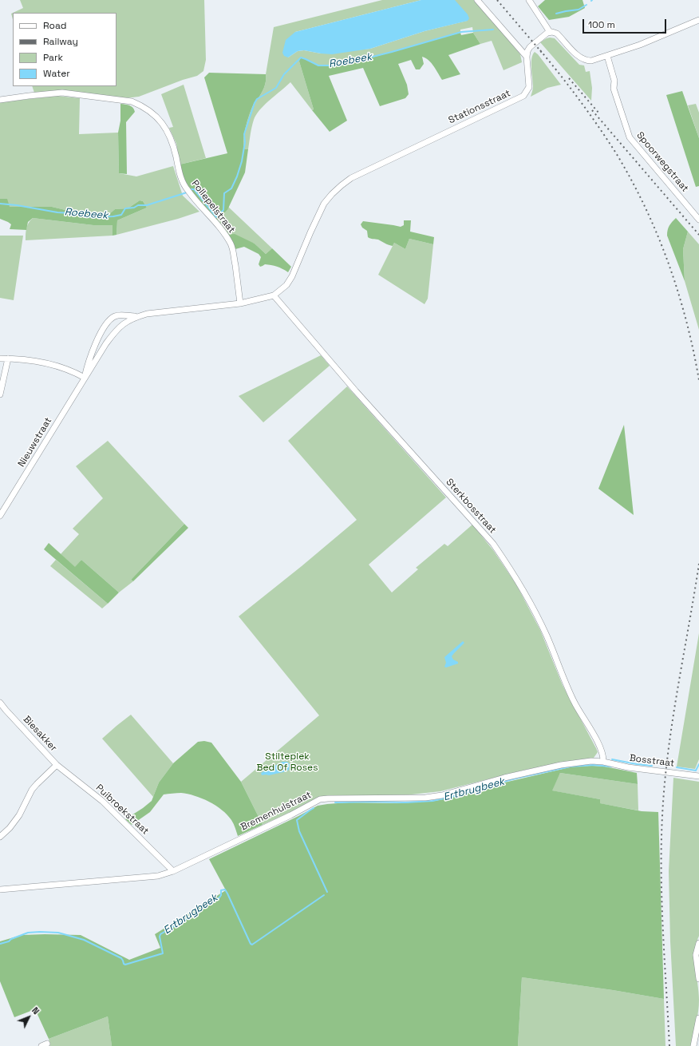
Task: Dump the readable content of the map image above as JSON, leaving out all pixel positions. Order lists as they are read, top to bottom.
{
  "streets": {
    "street": [
      "Stationsstraat",
      "Spoorwegstraat",
      "Pollepelstraat",
      "Nieuwstraat",
      "Sterkbosstraat",
      "Biesakker",
      "Bosstraat",
      "Puibroekstraat",
      "Bremenhulstraat"
    ]
  },
  "crossings": [
    ["Stationsstraat", "Nieuwstraat"],
    ["Stationsstraat", "Sterkbosstraat"],
    ["Pollepelstraat", "Nieuwstraat"],
    ["Nieuwstraat", "Sterkbosstraat"],
    ["Sterkbosstraat", "Bosstraat"],
    ["Sterkbosstraat", "Bremenhulstraat"],
    ["Biesakker", "Puibroekstraat"],
    ["Bosstraat", "Bremenhulstraat"],
    ["Puibroekstraat", "Bremenhulstraat"]
  ],
  "water": ["Roebeek", "Ertbrugbeek"],
  "parks": ["Stilteplek Bed Of Roses"],
  "legend": [
    "Road",
    "Railway",
    "Park",
    "Water"
  ],
  "scale_bar": "100 m",
  "north": "top right"
}
